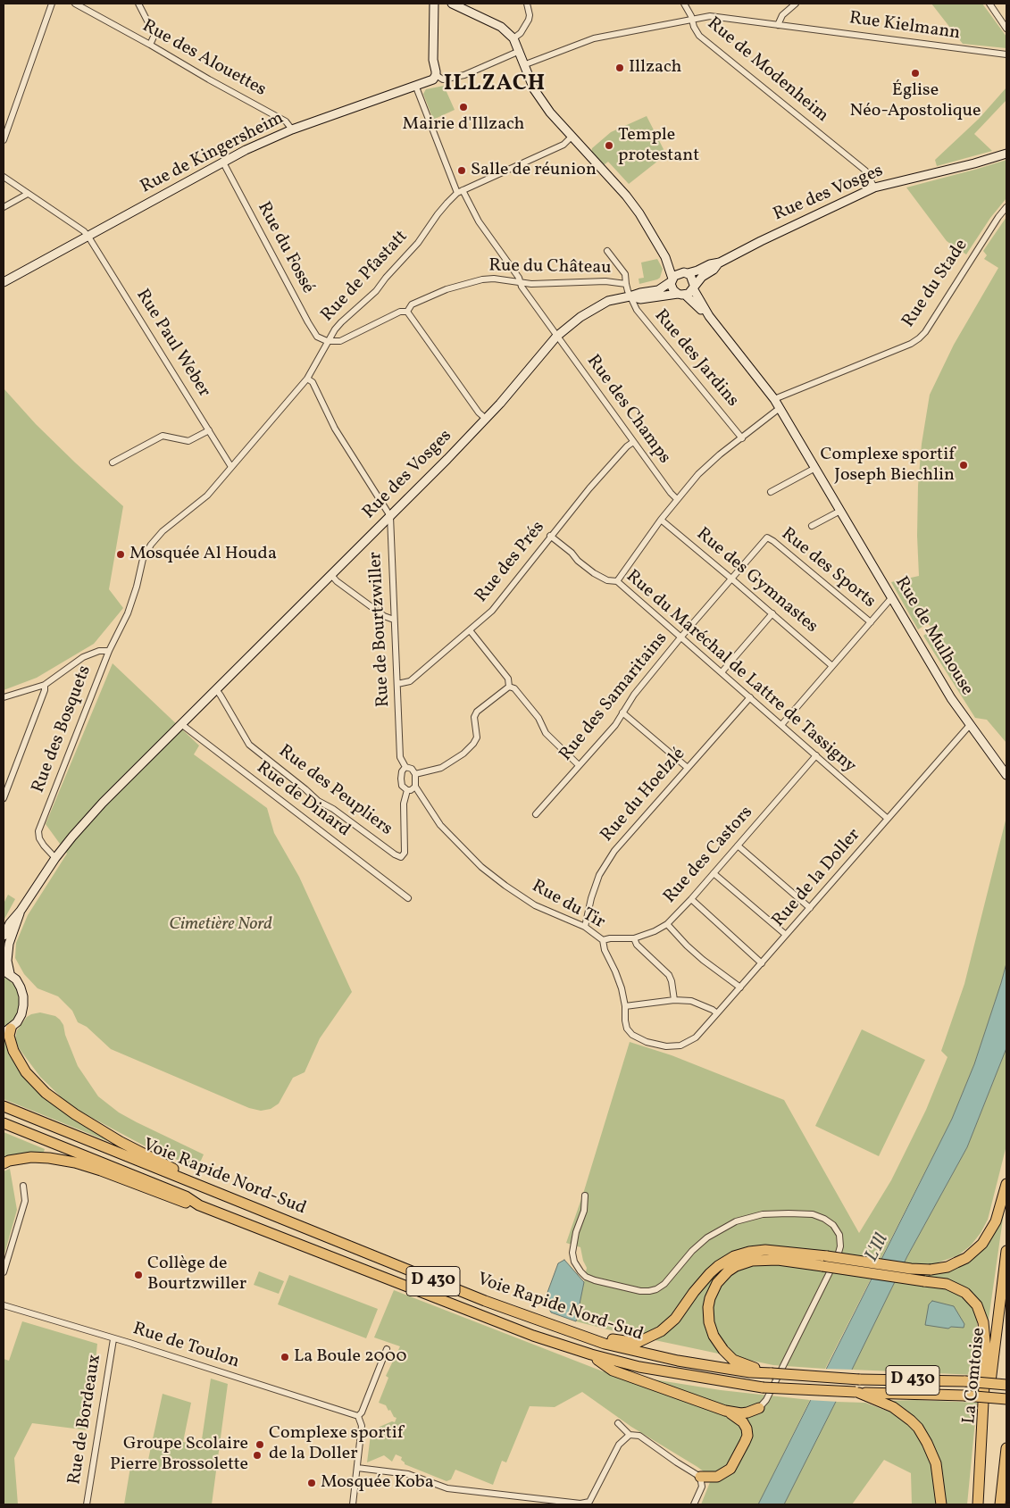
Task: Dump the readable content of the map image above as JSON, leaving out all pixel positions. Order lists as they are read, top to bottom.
{
  "streets": {
    "highway": ["Voie Rapide Nord-Sud", "D 430", "La Comtoise"],
    "main road": ["Rue de Kingersheim", "Rue des Vosges", "Rue de Mulhouse"],
    "street": [
      "Rue Kielmann",
      "Rue des Alouettes",
      "Rue de Modenheim",
      "Rue du Fossé",
      "Rue du Château",
      "Rue de Pfastatt",
      "Rue du Stade",
      "Rue Paul Weber",
      "Rue des Jardins",
      "Rue des Champs",
      "Rue des Prés",
      "Rue des Sports",
      "Rue des Gymnastes",
      "Rue de Bourtzwiller",
      "Rue du Maréchal de Lattre de Tassigny",
      "Rue des Samaritains",
      "Rue des Bosquets",
      "Rue des Peupliers",
      "Rue du Hoelzlé",
      "Rue de Dinard",
      "Rue des Castors",
      "Rue de la Doller",
      "Rue du Tir",
      "Rue de Toulon",
      "Rue de Bordeaux"
    ]
  },
  "crossings": [
    ["Rue Kielmann", "Rue de Modenheim"],
    ["Rue des Alouettes", "Rue de Kingersheim"],
    ["Rue de Modenheim", "Rue des Vosges"],
    ["Rue de Kingersheim", "Rue du Fossé"],
    ["Rue de Kingersheim", "Rue Paul Weber"],
    ["Rue de Kingersheim", "Rue des Champs"],
    ["Rue des Vosges", "Rue du Château"],
    ["Rue des Vosges", "Rue des Jardins"],
    ["Rue des Vosges", "Rue des Champs"],
    ["Rue des Vosges", "Rue de Bourtzwiller"],
    ["Rue des Vosges", "Rue de Mulhouse"],
    ["Rue des Vosges", "Rue des Bosquets"],
    ["Rue des Vosges", "Rue des Peupliers"],
    ["Rue des Vosges", "Rue de Dinard"],
    ["Rue du Fossé", "Rue du Château"],
    ["Rue du Fossé", "Rue de Pfastatt"],
    ["Rue du Château", "Rue de Pfastatt"],
    ["Rue du Château", "Rue des Jardins"],
    ["Rue du Château", "Rue des Champs"],
    ["Rue de Pfastatt", "Rue Paul Weber"],
    ["Rue de Pfastatt", "Rue des Champs"],
    ["Rue de Pfastatt", "Rue des Bosquets"],
    ["Rue du Stade", "Rue de Mulhouse"],
    ["Rue des Champs", "Rue des Prés"],
    ["Rue des Prés", "Rue de Bourtzwiller"],
    ["Rue des Prés", "Rue du Maréchal de Lattre de Tassigny"],
    ["Rue des Sports", "Rue des Samaritains"],
    ["Rue des Gymnastes", "Rue des Samaritains"],
    ["Rue de Bourtzwiller", "Rue des Peupliers"],
    ["Rue de Bourtzwiller", "Rue du Tir"],
    ["Rue de Mulhouse", "Rue de la Doller"],
    ["Rue du Maréchal de Lattre de Tassigny", "Rue des Samaritains"],
    ["Rue du Maréchal de Lattre de Tassigny", "Rue du Hoelzlé"],
    ["Rue du Maréchal de Lattre de Tassigny", "Rue des Castors"],
    ["Rue du Maréchal de Lattre de Tassigny", "Rue de la Doller"],
    ["Rue des Peupliers", "Rue du Tir"],
    ["Rue du Hoelzlé", "Rue du Tir"],
    ["Rue des Castors", "Rue du Tir"],
    ["Rue de la Doller", "Rue du Tir"],
    ["Rue de Toulon", "Rue de Bordeaux"]
  ],
  "districts": ["ILLZACH"],
  "water": ["L'Ill"],
  "parks": ["Cimetière Nord"],
  "places": [
    "Illzach",
    "Église Néo-Apostolique",
    "Mairie d'Illzach",
    "Temple protestant",
    "Salle de réunion",
    "Complexe sportif Joseph Biechlin",
    "Mosquée Al Houda",
    "Collège de Bourtzwiller",
    "La Boule 2000",
    "Complexe sportif de la Doller",
    "Groupe Scolaire Pierre Brossolette",
    "Mosquée Koba"
  ]
}
